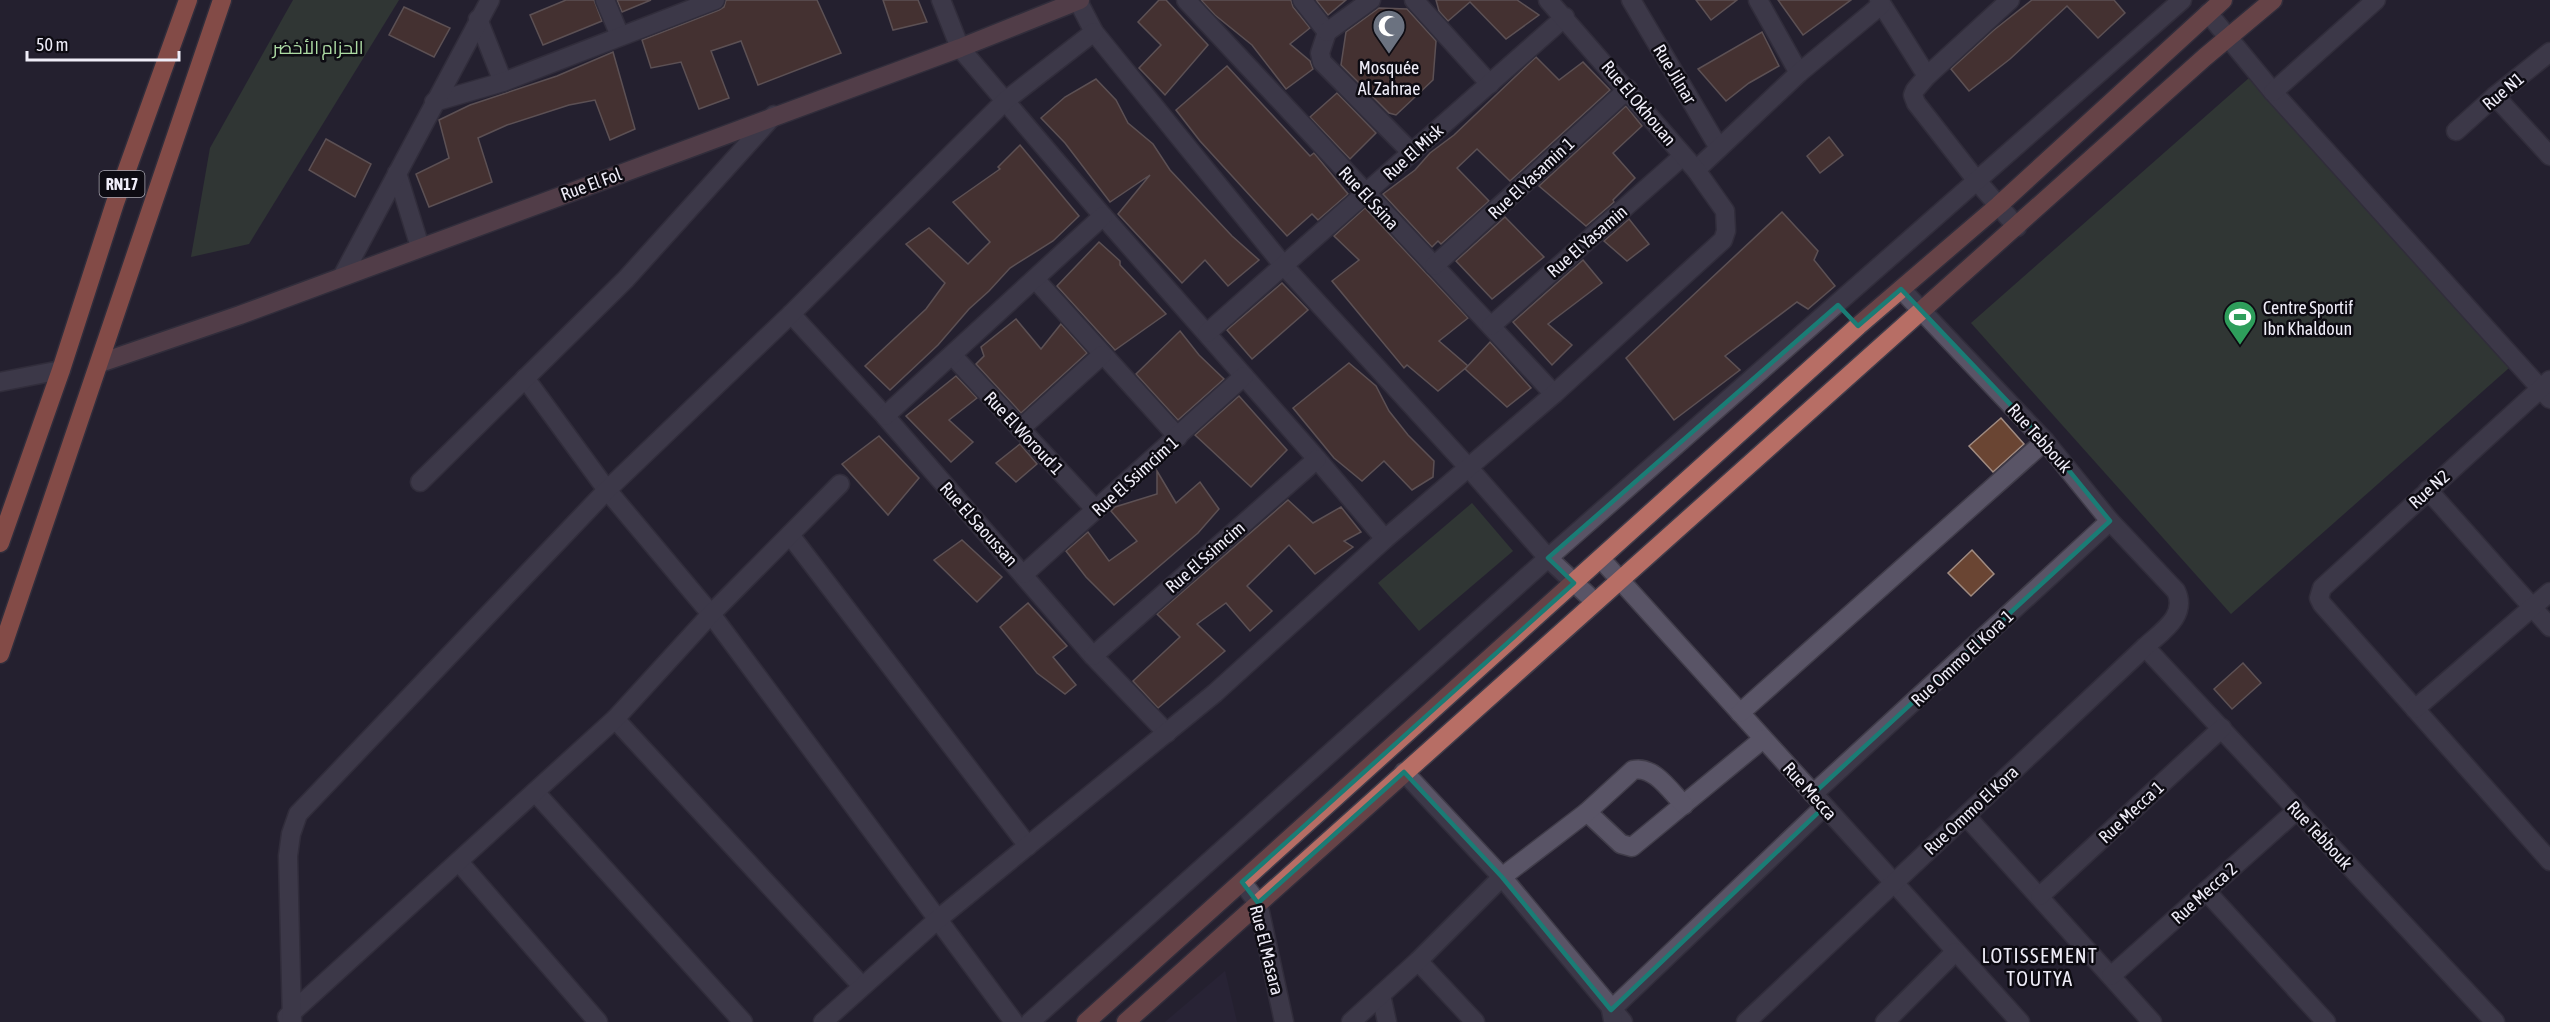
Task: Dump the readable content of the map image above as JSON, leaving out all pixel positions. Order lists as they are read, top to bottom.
{
  "streets": {
    "highway": ["RN17"],
    "street": [
      "Rue Jilnar",
      "Rue N1",
      "Rue El Okhouan",
      "Rue El Misk",
      "Rue El Yasamin 1",
      "Rue El Fol",
      "Rue El Ssina",
      "Rue El Yasamin",
      "Rue El Woroud 1",
      "Rue Tebbouk",
      "Rue El Ssimcim 1",
      "Rue N2",
      "Rue El Saoussan",
      "Rue El Ssimcim",
      "Rue Ommo El Kora 1",
      "Rue Mecca",
      "Rue Ommo El Kora",
      "Rue Mecca 1",
      "Rue Mecca 2",
      "Rue El Masara"
    ]
  },
  "crossings": [
    ["Rue El Okhouan", "Rue El Misk"],
    ["Rue El Okhouan", "Rue El Yasamin 1"],
    ["Rue El Okhouan", "Rue El Ssina"],
    ["Rue El Okhouan", "Rue El Yasamin"],
    ["Rue El Misk", "Rue El Ssina"],
    ["Rue El Yasamin 1", "Rue El Ssina"],
    ["RN17", "Rue El Fol"],
    ["Rue El Ssina", "Rue El Yasamin"],
    ["Rue El Woroud 1", "Rue El Ssimcim 1"],
    ["Rue Tebbouk", "Rue Ommo El Kora 1"],
    ["Rue Tebbouk", "Rue Ommo El Kora"],
    ["Rue Tebbouk", "Rue Mecca 1"],
    ["Rue Tebbouk", "Rue Mecca 2"],
    ["Rue El Ssimcim 1", "Rue El Saoussan"],
    ["Rue El Saoussan", "Rue El Ssimcim"],
    ["Rue Ommo El Kora 1", "Rue Mecca"],
    ["Rue Mecca", "Rue Ommo El Kora"]
  ],
  "districts": ["LOTISSEMENT TOUTYA"],
  "parks": ["الحزام الأخضر"],
  "places": {
    "mosque": ["Mosquée Al Zahrae"],
    "sports": ["Centre Sportif Ibn Khaldoun"]
  },
  "scale_bar": "50 m"
}
